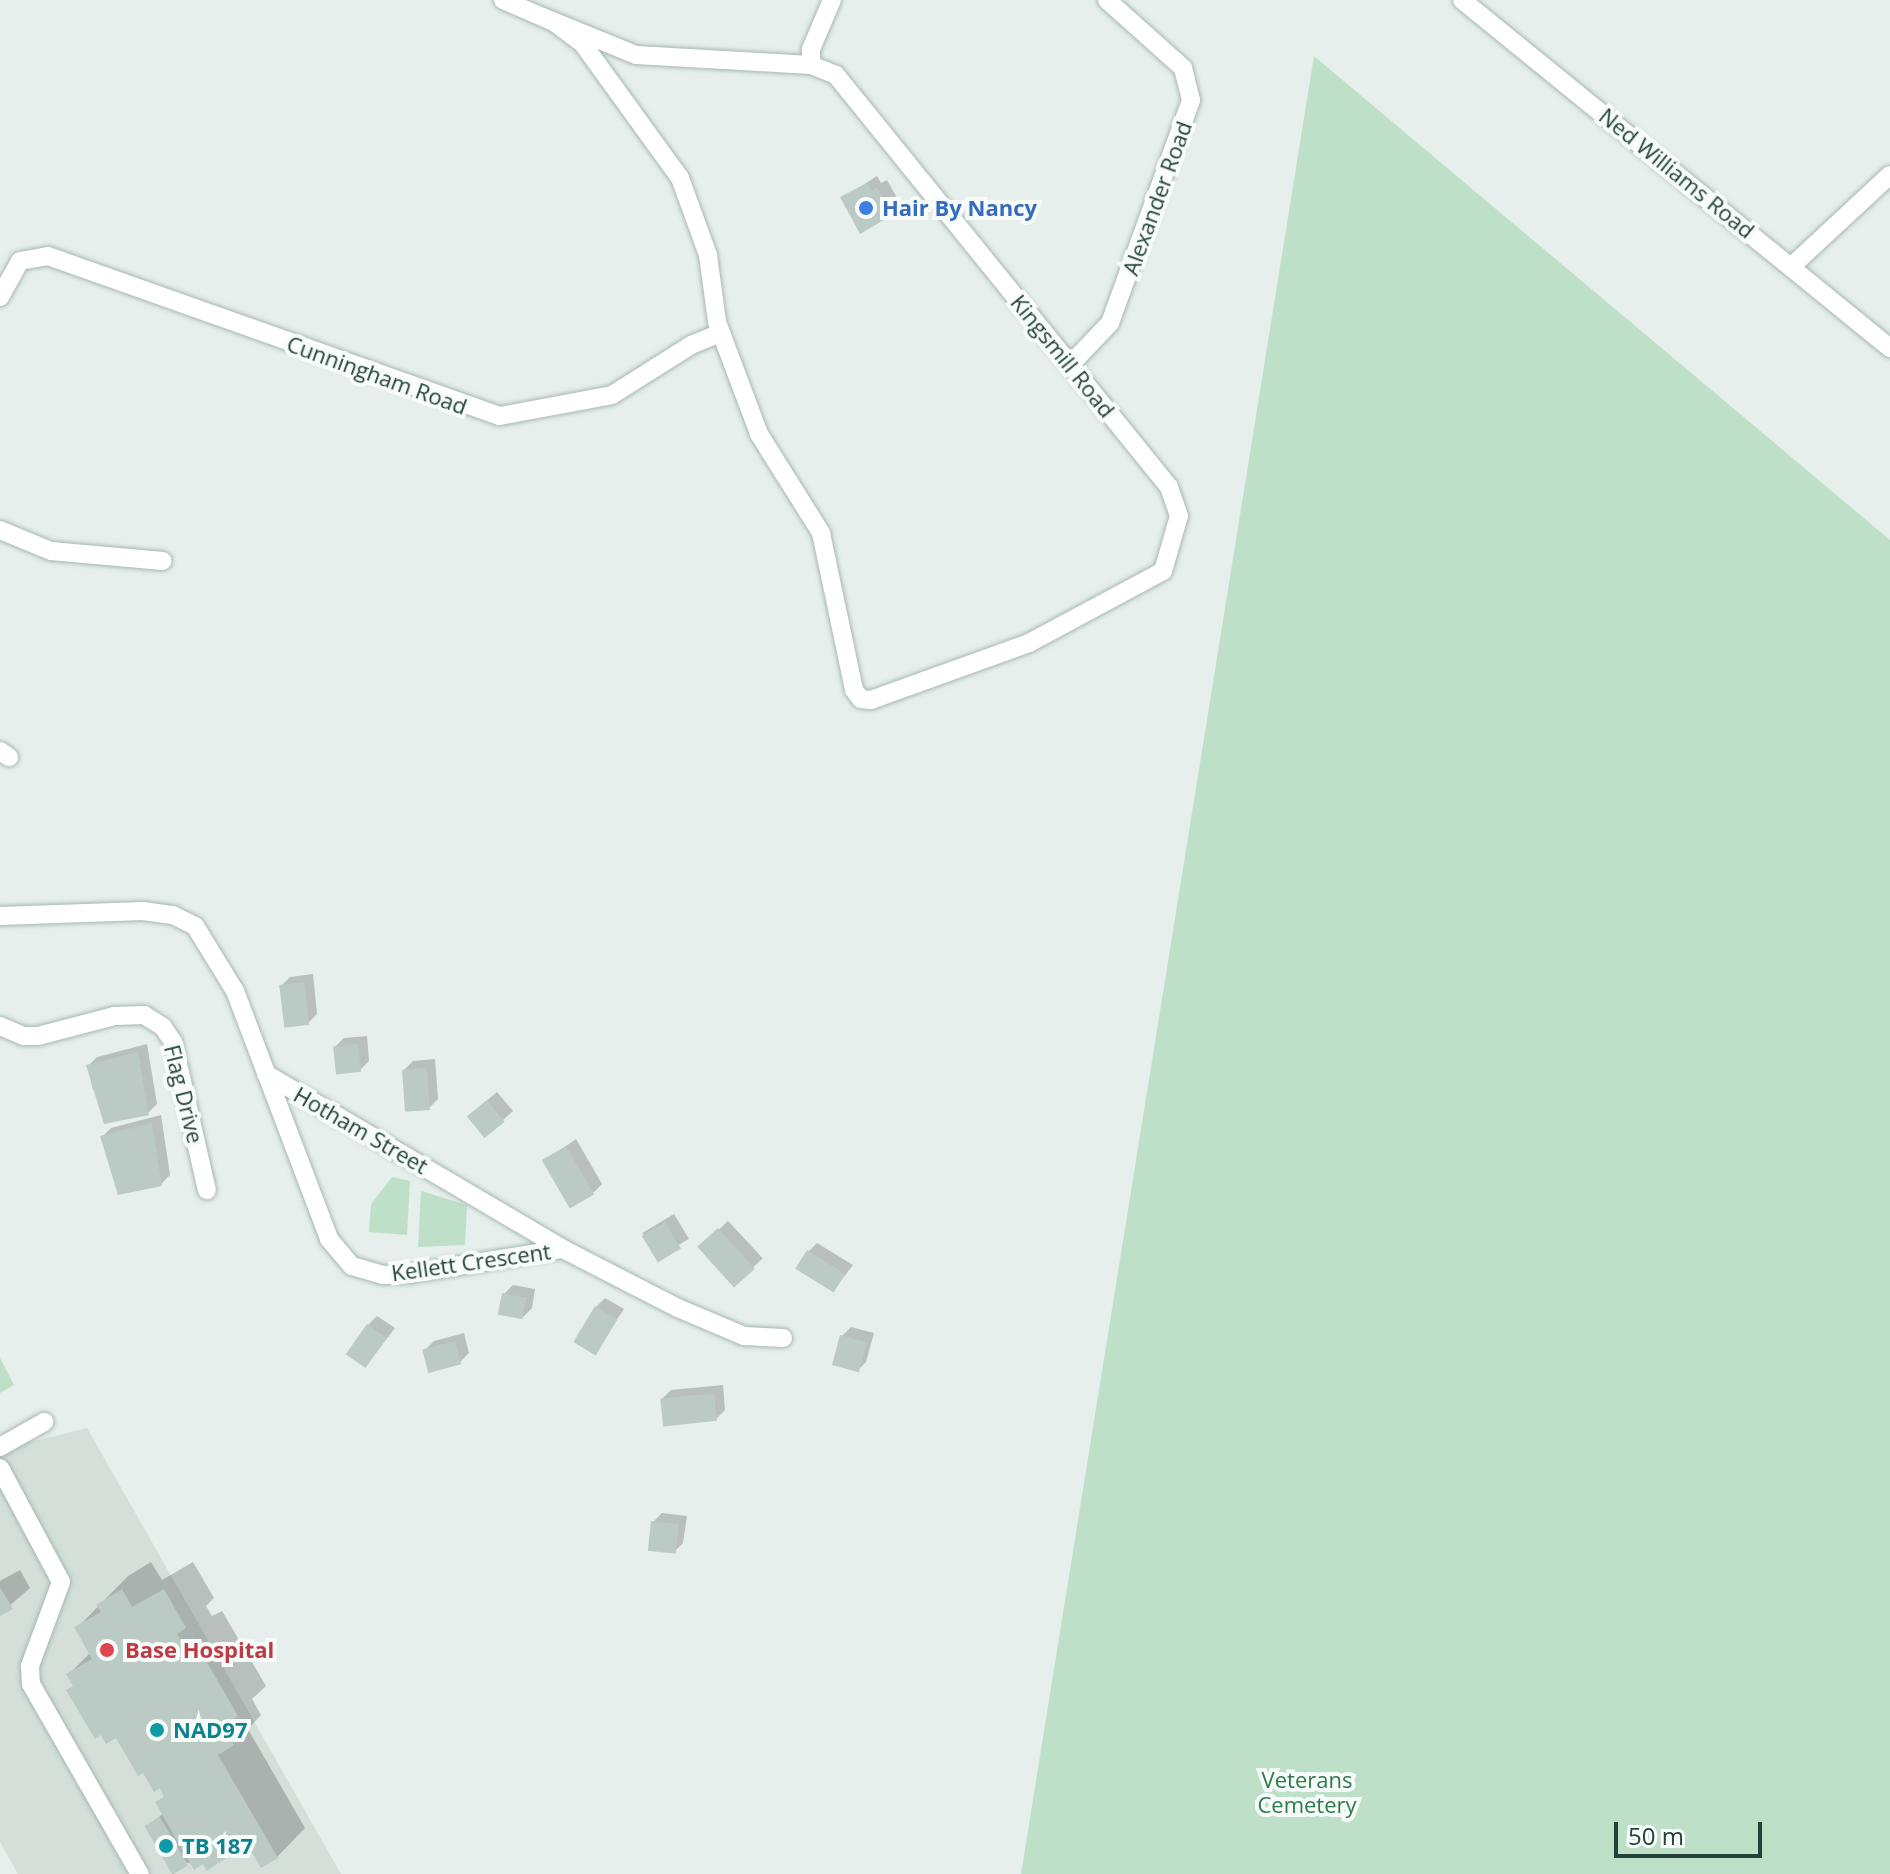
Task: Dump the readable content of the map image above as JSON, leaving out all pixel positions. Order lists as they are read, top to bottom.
{
  "streets": {
    "street": [
      "Ned Williams Road",
      "Alexander Road",
      "Kingsmill Road",
      "Cunningham Road",
      "Flag Drive",
      "Hotham Street",
      "Kellett Crescent"
    ]
  },
  "crossings": [
    ["Alexander Road", "Kingsmill Road"],
    ["Kingsmill Road", "Cunningham Road"],
    ["Hotham Street", "Kellett Crescent"]
  ],
  "parks": ["Veterans Cemetery"],
  "places": [
    "Hair By Nancy",
    "Base Hospital",
    "NAD97",
    "TB 187"
  ],
  "scale_bar": "50 m"
}
